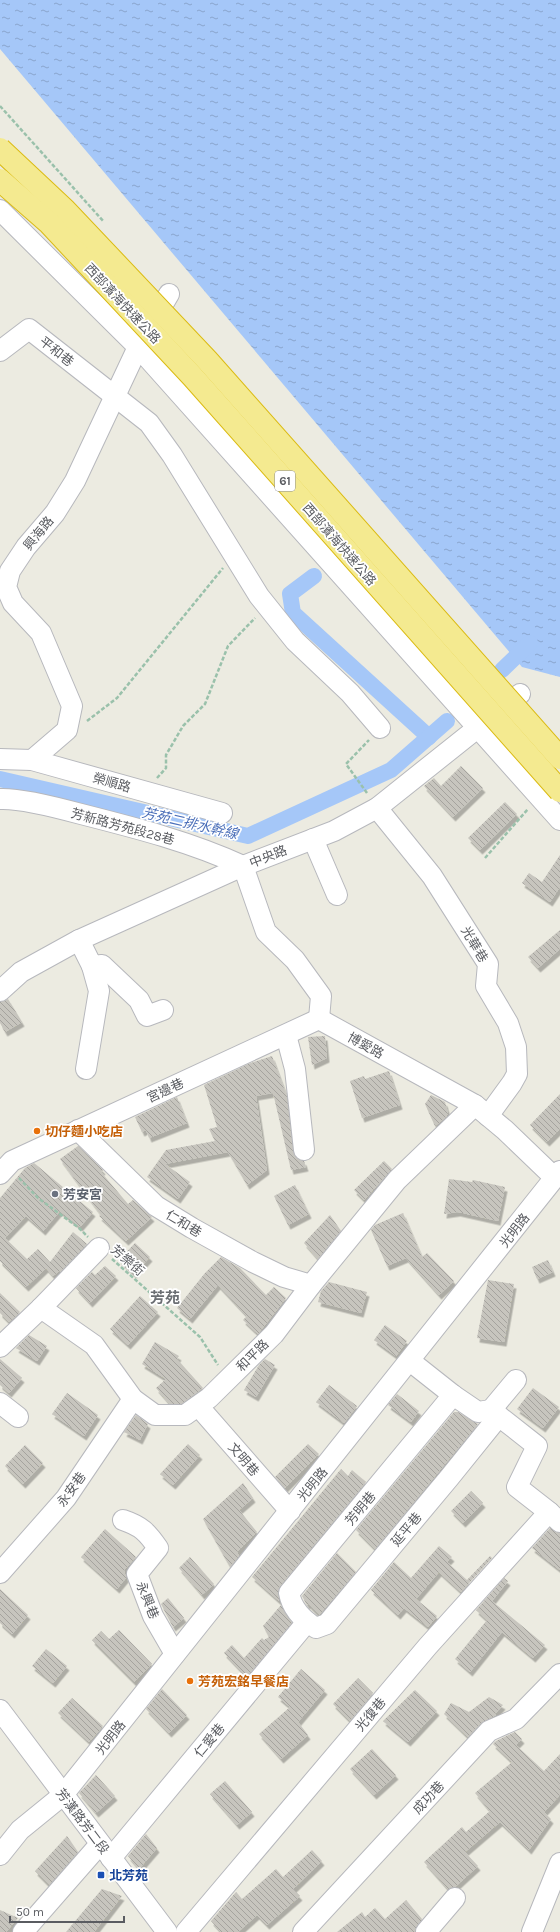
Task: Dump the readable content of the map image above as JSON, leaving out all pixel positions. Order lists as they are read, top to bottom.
{
  "streets": {
    "highway": ["西部濱海快速公路", "61"],
    "street": [
      "平和巷",
      "興海路",
      "榮順路",
      "芳新路芳苑段28巷",
      "中央路",
      "光華巷",
      "博愛路",
      "宮邊巷",
      "仁和巷",
      "光明路",
      "和平路",
      "文明巷",
      "永安巷",
      "芳明巷",
      "延平巷",
      "永興巷",
      "光復巷",
      "仁愛巷",
      "成功巷",
      "芳漢路芳二段"
    ],
    "path": ["芳樂街"]
  },
  "crossings": [
    ["平和巷", "興海路"],
    ["芳新路芳苑段28巷", "中央路"],
    ["中央路", "光華巷"],
    ["光華巷", "博愛路"],
    ["光華巷", "和平路"],
    ["博愛路", "宮邊巷"],
    ["博愛路", "光明路"],
    ["博愛路", "和平路"],
    ["宮邊巷", "仁和巷"],
    ["宮邊巷", "芳樂街"],
    ["仁和巷", "和平路"],
    ["光明路", "文明巷"],
    ["光明路", "永興巷"],
    ["光明路", "芳漢路芳二段"],
    ["芳樂街", "和平路"],
    ["和平路", "文明巷"],
    ["和平路", "永安巷"],
    ["芳明巷", "延平巷"],
    ["芳明巷", "仁愛巷"],
    ["延平巷", "仁愛巷"],
    ["仁愛巷", "芳漢路芳二段"]
  ],
  "districts": ["芳苑"],
  "water": ["芳苑二排水幹線"],
  "places": {
    "other": ["切仔麵小吃店", "芳安宮", "芳苑宏銘早餐店"],
    "transit": ["北芳苑"]
  },
  "scale_bar": "50 m"
}
